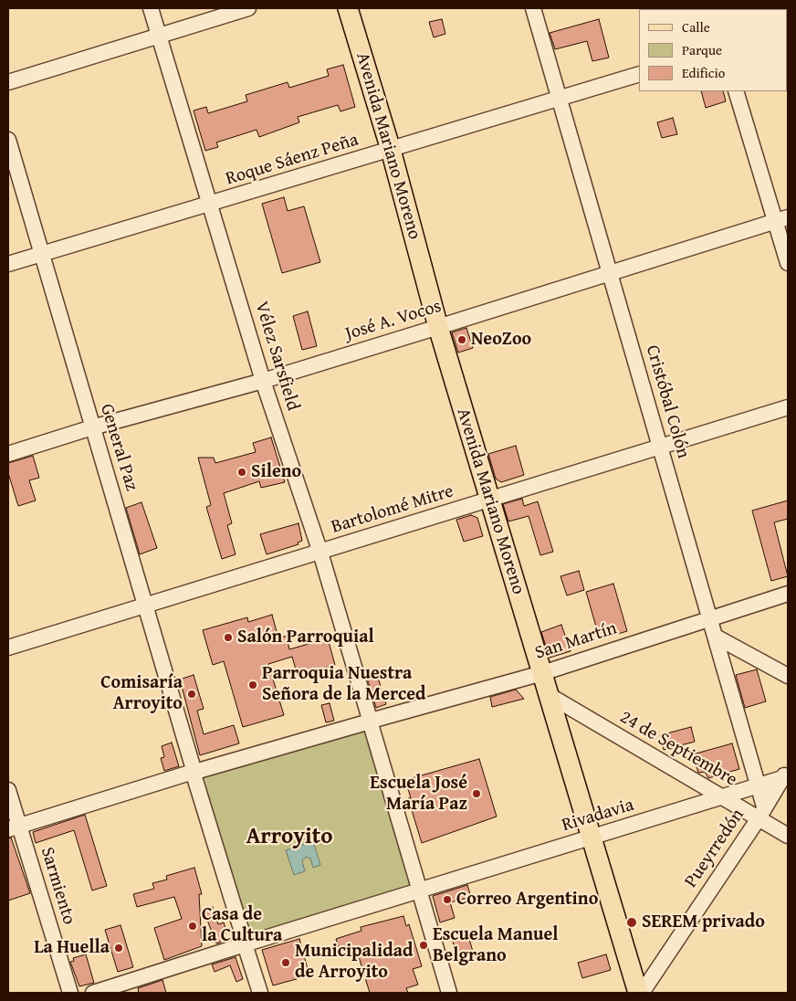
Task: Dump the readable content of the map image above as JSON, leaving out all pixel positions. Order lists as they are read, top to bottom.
{
  "streets": {
    "main road": ["Avenida Mariano Moreno"],
    "street": [
      "Roque Sáenz Peña",
      "José A. Vocos",
      "Vélez Sarsfield",
      "Cristóbal Colón",
      "General Paz",
      "Bartolomé Mitre",
      "San Martín",
      "24 de Septiembre",
      "Rivadavia",
      "Pueyrredón",
      "Sarmiento"
    ]
  },
  "crossings": [
    ["Avenida Mariano Moreno", "Roque Sáenz Peña"],
    ["Avenida Mariano Moreno", "José A. Vocos"],
    ["Avenida Mariano Moreno", "Bartolomé Mitre"],
    ["Avenida Mariano Moreno", "San Martín"],
    ["Avenida Mariano Moreno", "24 de Septiembre"],
    ["Avenida Mariano Moreno", "Rivadavia"],
    ["Avenida Mariano Moreno", "Pueyrredón"],
    ["Roque Sáenz Peña", "Vélez Sarsfield"],
    ["Roque Sáenz Peña", "Cristóbal Colón"],
    ["Roque Sáenz Peña", "General Paz"],
    ["José A. Vocos", "Vélez Sarsfield"],
    ["José A. Vocos", "Cristóbal Colón"],
    ["José A. Vocos", "General Paz"],
    ["Vélez Sarsfield", "Bartolomé Mitre"],
    ["Vélez Sarsfield", "San Martín"],
    ["Vélez Sarsfield", "Rivadavia"],
    ["Cristóbal Colón", "Bartolomé Mitre"],
    ["Cristóbal Colón", "San Martín"],
    ["Cristóbal Colón", "24 de Septiembre"],
    ["Cristóbal Colón", "Rivadavia"],
    ["Cristóbal Colón", "Pueyrredón"],
    ["General Paz", "Bartolomé Mitre"],
    ["General Paz", "San Martín"],
    ["General Paz", "Rivadavia"],
    ["San Martín", "Sarmiento"],
    ["24 de Septiembre", "Rivadavia"],
    ["24 de Septiembre", "Pueyrredón"],
    ["Rivadavia", "Pueyrredón"]
  ],
  "districts": ["Arroyito"],
  "places": [
    "NeoZoo",
    "Sileno",
    "Salón Parroquial",
    "Parroquia Nuestra Señora de la Merced",
    "Comisaría Arroyito",
    "Escuela José María Paz",
    "Correo Argentino",
    "SEREM privado",
    "Casa de la Cultura",
    "Escuela Manuel Belgrano",
    "La Huella",
    "Municipalidad de Arroyito"
  ],
  "legend": ["Calle", "Parque", "Edificio"]
}
